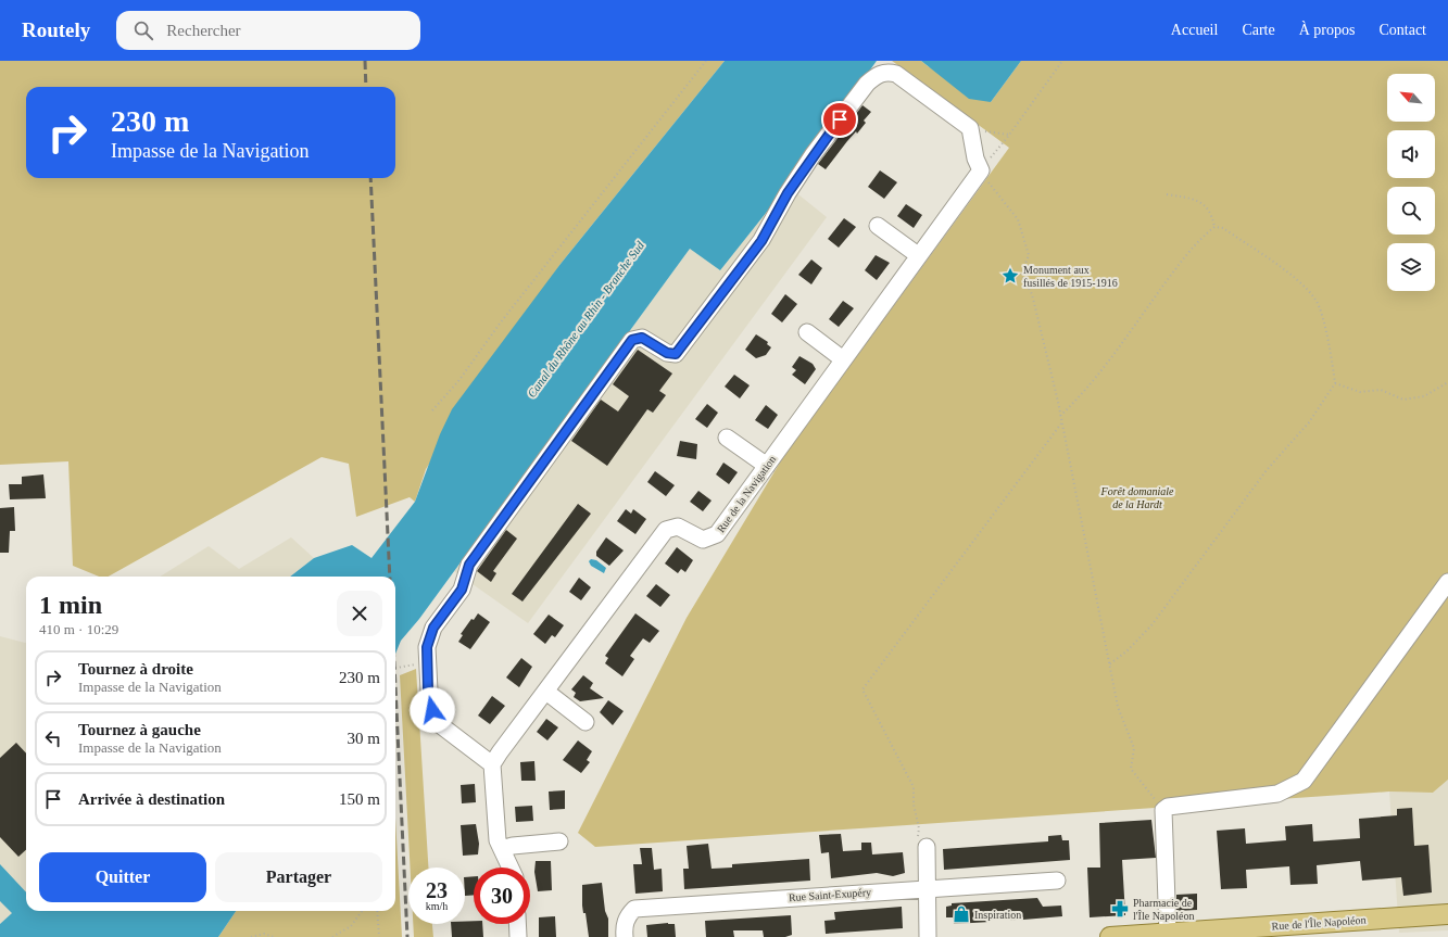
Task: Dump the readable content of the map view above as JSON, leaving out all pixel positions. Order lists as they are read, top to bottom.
{
  "streets": {
    "main road": ["Rue de l'Île Napoléon"],
    "street": ["Rue de la Navigation", "Rue Saint-Exupéry"]
  },
  "water": ["Canal du Rhône au Rhin - Branche Sud"],
  "parks": ["Forêt domaniale de la Hardt"],
  "places": {
    "place": ["Monument aux fusillés de 1915-1916"],
    "pharmacy": ["Pharmacie de l'Île Napoléon"],
    "shop": ["Inspiration"]
  },
  "north": "top left",
  "page": {
    "header": "Routely",
    "search": "Rechercher",
    "nav": [
      "Accueil",
      "Carte",
      "À propos",
      "Contact"
    ],
    "turn": ["230 m", "Impasse de la Navigation"],
    "heading": ["1 min", "410 m · 10:29"],
    "list": [
      {
        "name": "Tournez à droite",
        "note": "Impasse de la Navigation",
        "value": "230 m"
      },
      {
        "name": "Tournez à gauche",
        "note": "Impasse de la Navigation",
        "value": "30 m"
      },
      {
        "name": "Arrivée à destination",
        "value": "150 m"
      }
    ],
    "buttons": ["Quitter", "Partager"],
    "speed": "23 km/h",
    "limit": "30"
  }
}
